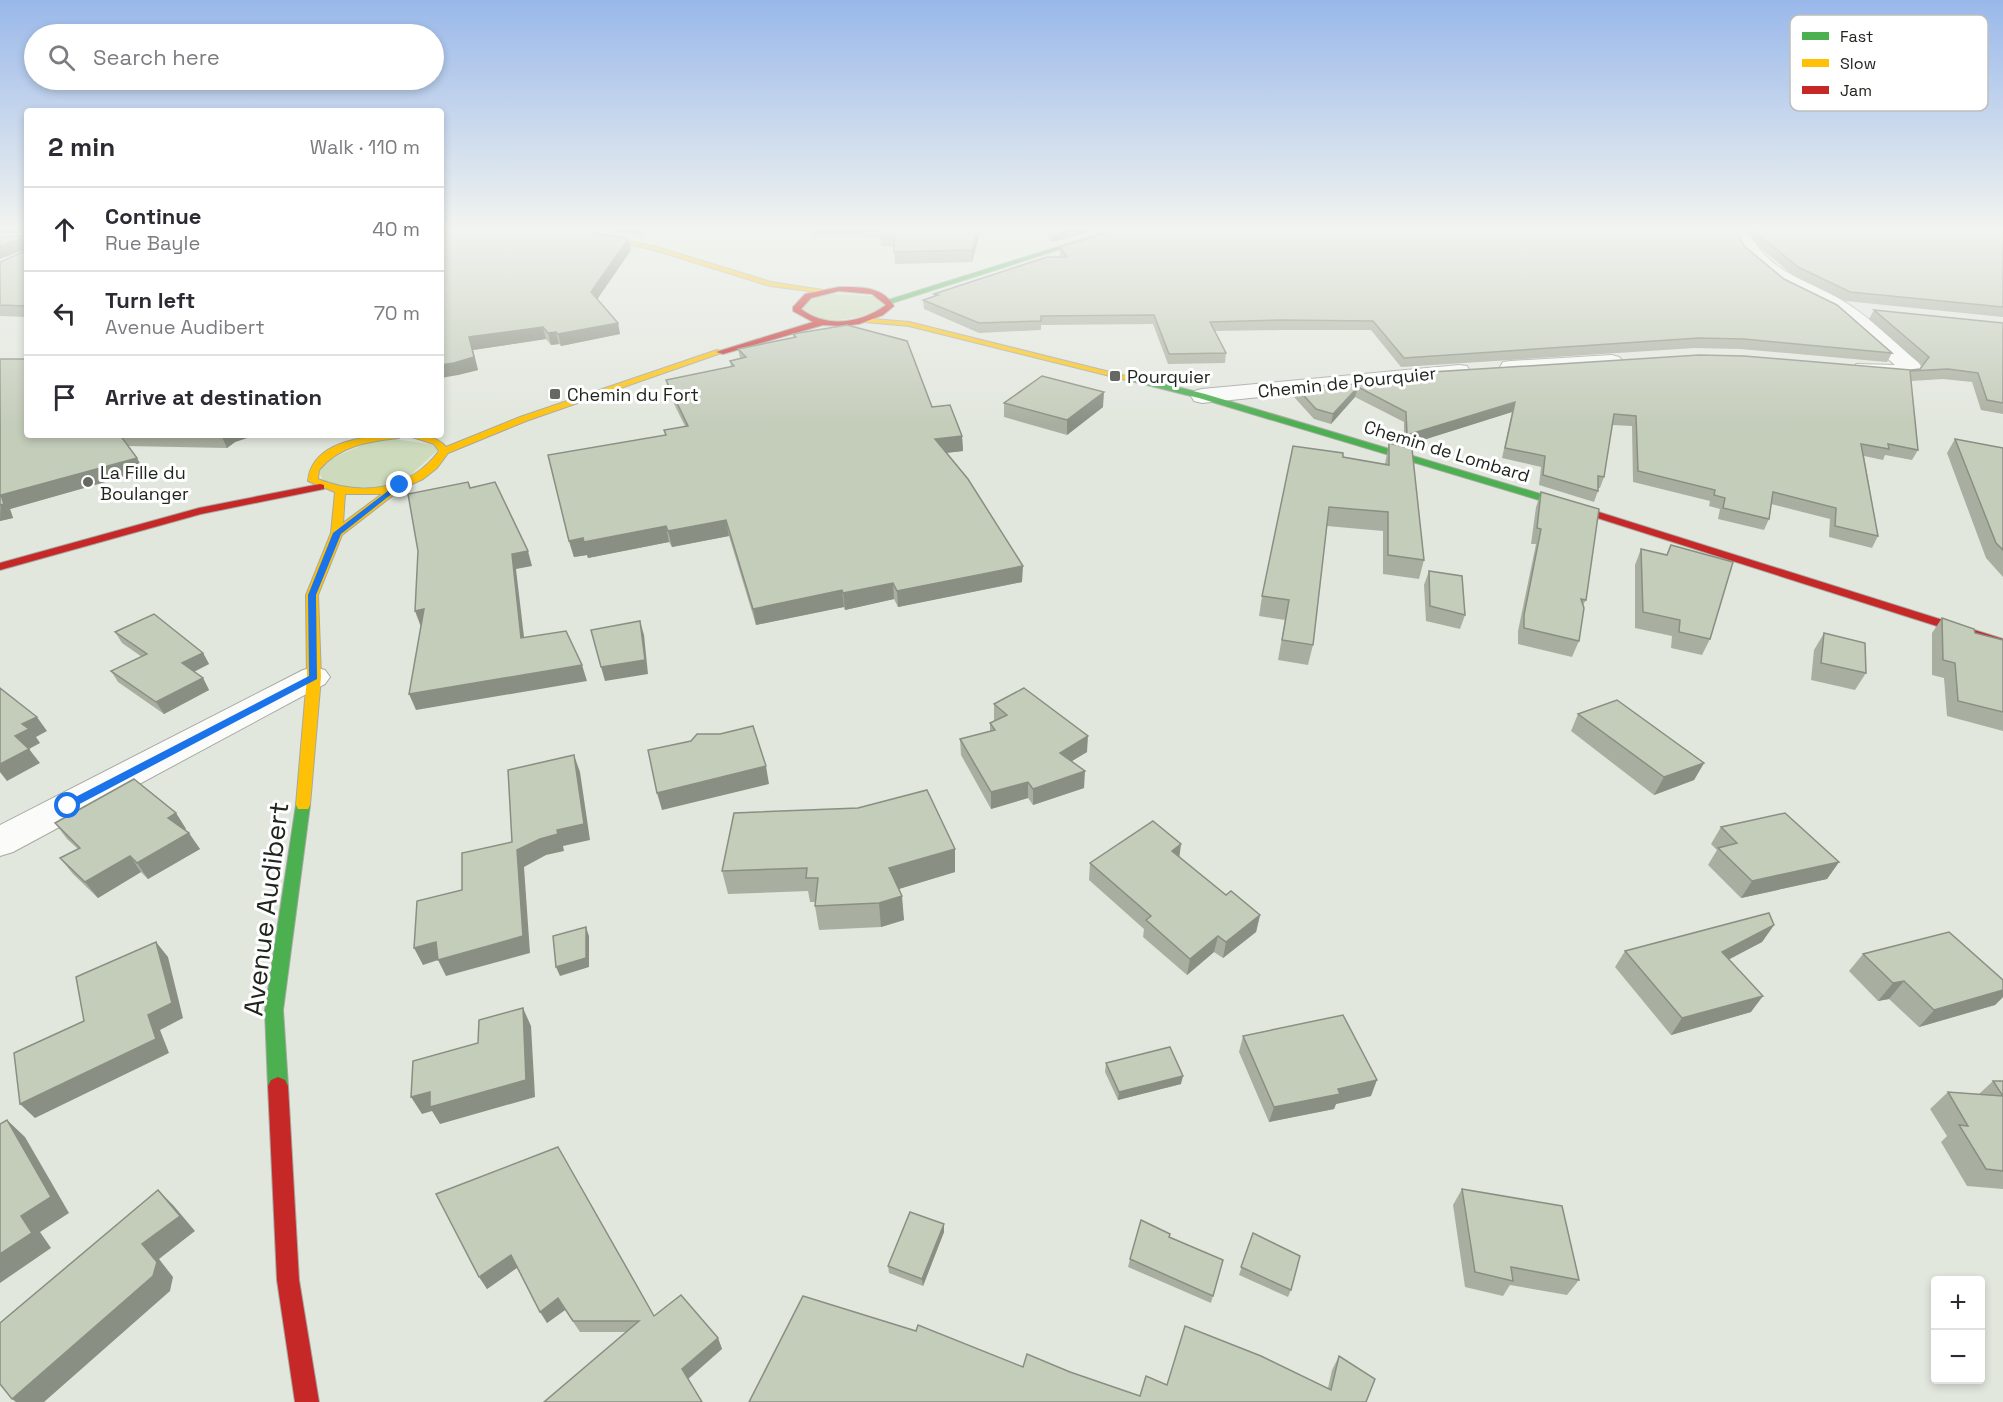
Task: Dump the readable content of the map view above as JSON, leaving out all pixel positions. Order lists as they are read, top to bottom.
{
  "streets": {
    "main road": ["Chemin de Lombard", "Avenue Audibert"],
    "street": ["Chemin de Pourquier"]
  },
  "crossings": [
    ["Chemin de Pourquier", "Chemin de Lombard"]
  ],
  "places": {
    "transit": ["Pourquier", "Chemin du Fort"],
    "other": ["La Fille du Boulanger"]
  },
  "legend": ["Fast", "Slow", "Jam"],
  "page": {
    "search": "Search here",
    "heading": ["2 min", "Walk · 110 m"],
    "list": [
      ["Continue", "Rue Bayle", "40 m"],
      ["Turn left", "Avenue Audibert", "70 m"],
      "Arrive at destination"
    ],
    "map_buttons": ["+", "−"]
  }
}
